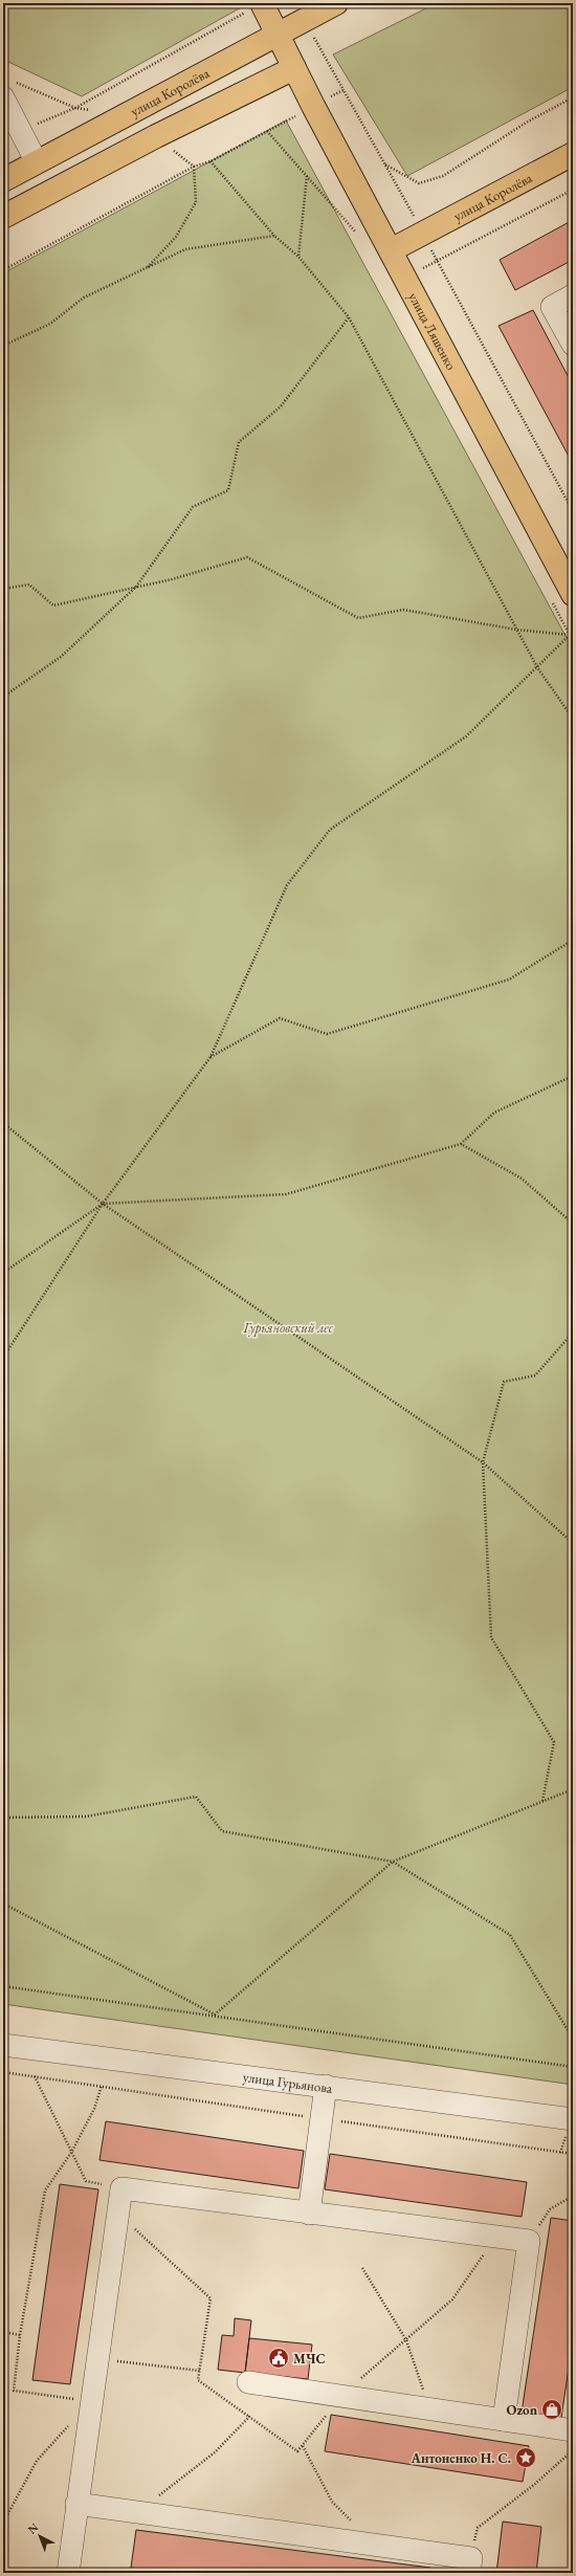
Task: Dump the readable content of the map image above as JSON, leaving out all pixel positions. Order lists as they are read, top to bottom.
{
  "streets": {
    "main road": ["улица Королёва", "улица Ляшенко"],
    "street": ["улица Гурьянова"]
  },
  "crossings": [
    ["улица Королёва", "улица Ляшенко"]
  ],
  "parks": ["Гурьяновский лес"],
  "places": {
    "public building": ["МЧС"],
    "shop": ["Ozon"],
    "place": ["Антоненко Н. С."]
  },
  "north": "top left"
}
